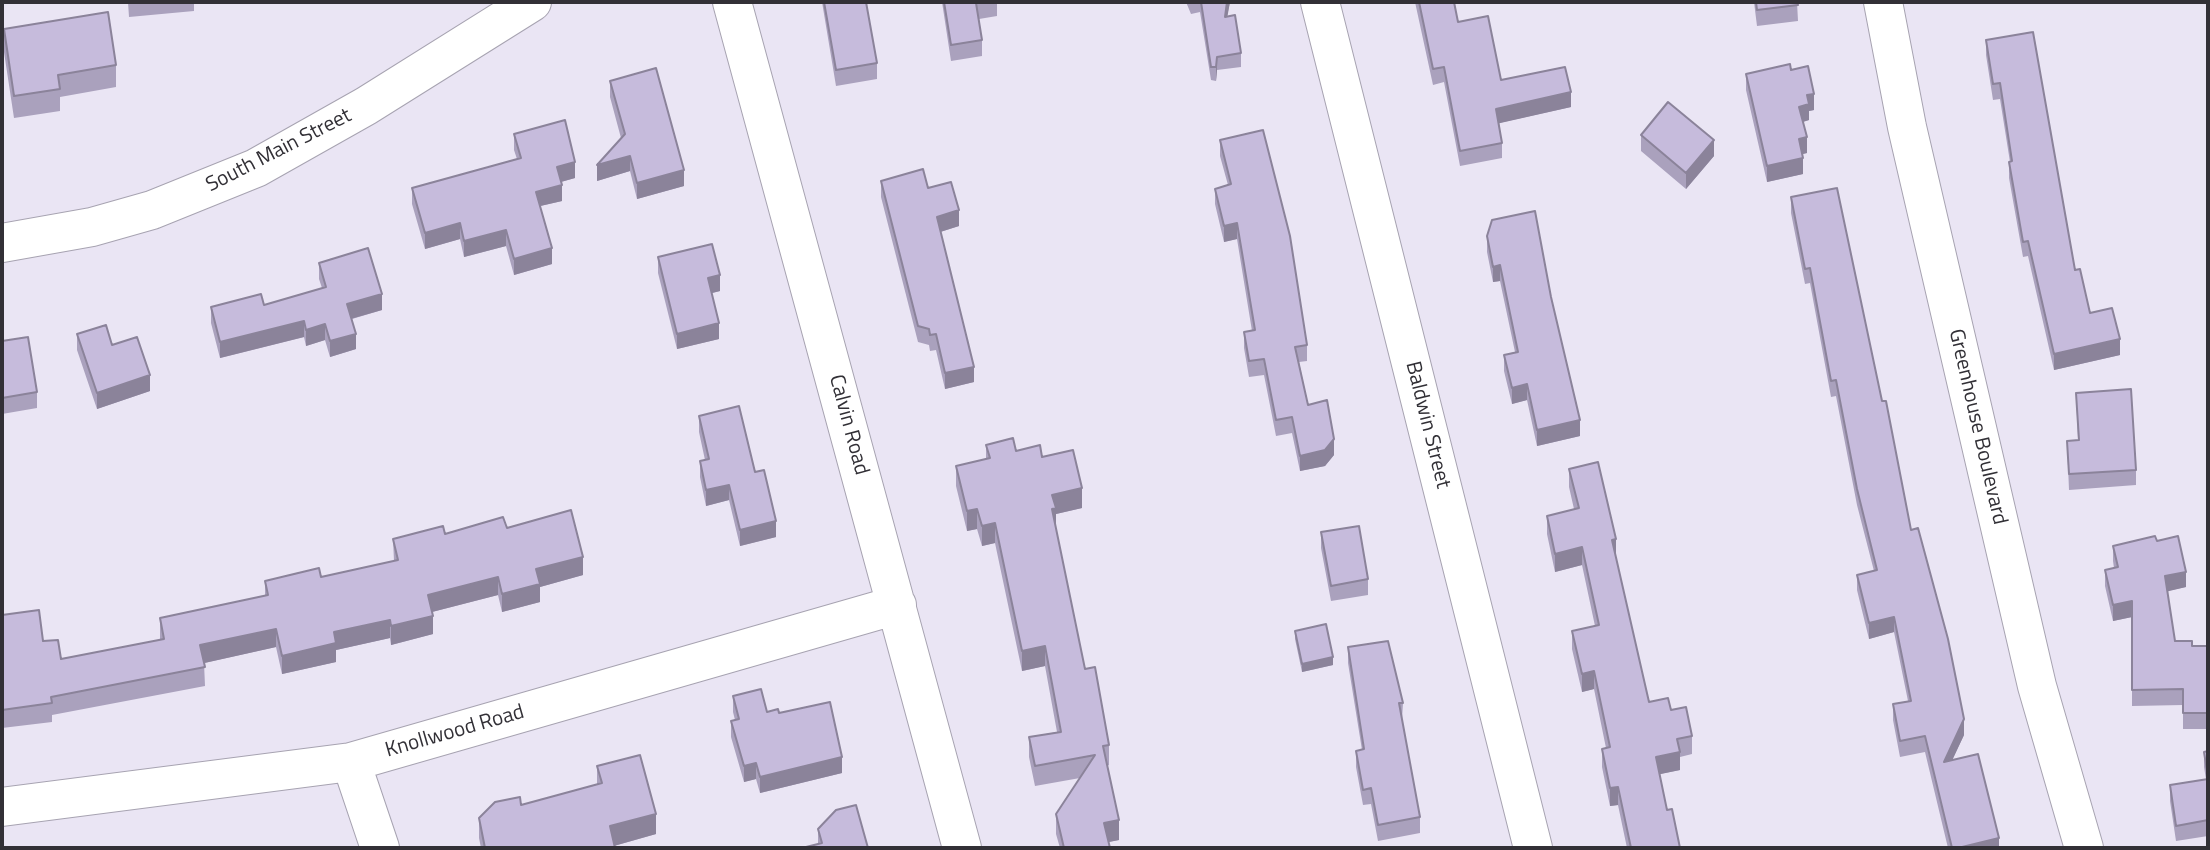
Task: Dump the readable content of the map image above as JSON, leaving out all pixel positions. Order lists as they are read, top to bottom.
{
  "streets": {
    "street": [
      "South Main Street",
      "Calvin Road",
      "Baldwin Street",
      "Greenhouse Boulevard",
      "Knollwood Road"
    ]
  },
  "crossings": [
    ["Calvin Road", "Knollwood Road"]
  ]
}
